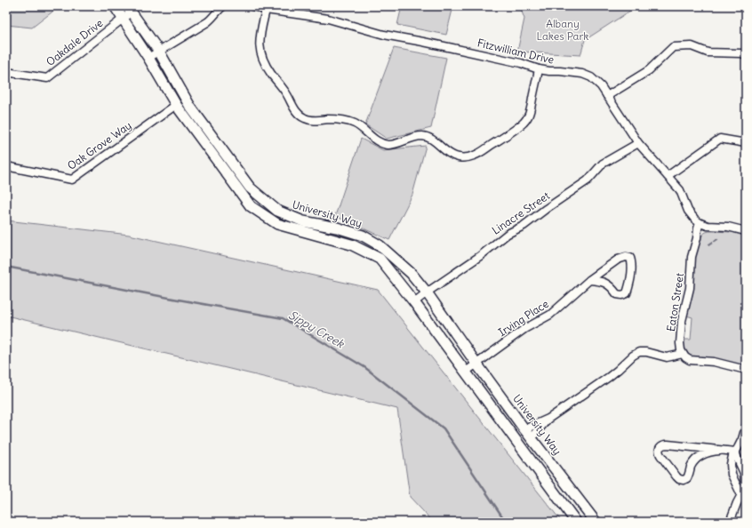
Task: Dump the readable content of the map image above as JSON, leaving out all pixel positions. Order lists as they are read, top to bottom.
{
  "streets": {
    "street": [
      "Oakdale Drive",
      "Fitzwilliam Drive",
      "Oak Grove Way",
      "Linacre Street",
      "University Way",
      "Eaton Street",
      "Irving Place"
    ]
  },
  "crossings": [
    ["Oakdale Drive", "University Way"],
    ["Fitzwilliam Drive", "Linacre Street"],
    ["Fitzwilliam Drive", "Eaton Street"],
    ["Oak Grove Way", "University Way"],
    ["Linacre Street", "University Way"],
    ["University Way", "Irving Place"]
  ],
  "water": ["Sippy Creek"],
  "parks": ["Albany Lakes Park"]
}
